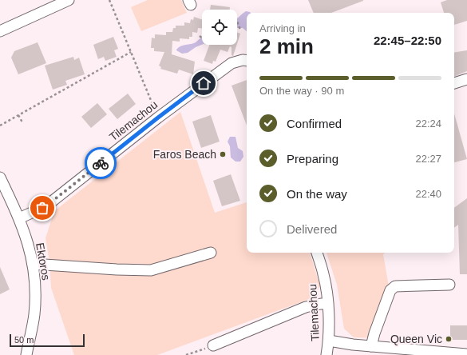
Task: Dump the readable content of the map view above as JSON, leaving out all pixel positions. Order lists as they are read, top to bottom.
{
  "streets": {
    "street": ["Tilemachou", "Ektoros"]
  },
  "crossings": [
    ["Tilemachou", "Ektoros"]
  ],
  "places": ["Faros Beach", "Queen Vic"],
  "scale_bar": "50 m",
  "page": {
    "heading": ["2 min", "Arriving in", "22:45–22:50"],
    "bar": "On the way · 90 m",
    "list": [
      ["Confirmed", "22:24"],
      ["Preparing", "22:27"],
      ["On the way", "22:40"],
      "Delivered"
    ],
    "scale": "50 m"
  }
}
